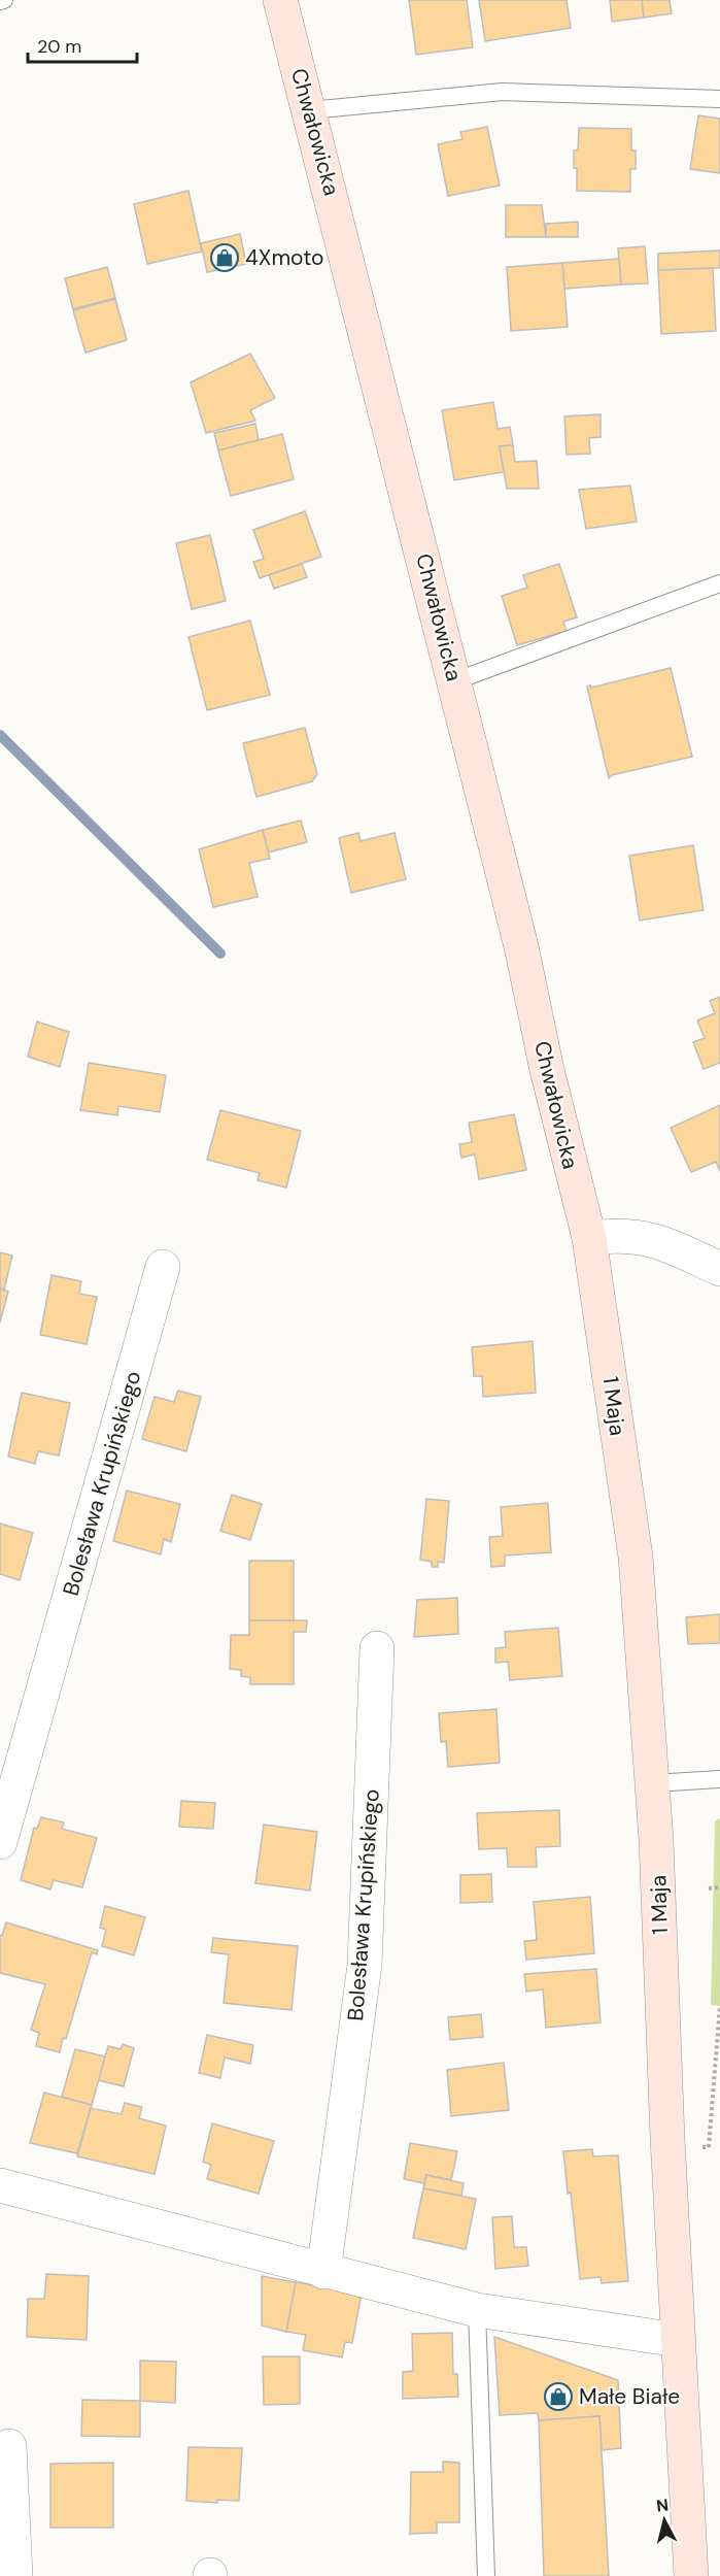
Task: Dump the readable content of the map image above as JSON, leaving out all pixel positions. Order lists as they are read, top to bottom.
{
  "streets": {
    "main road": ["Chwałowicka", "1 Maja"],
    "street": ["Bolesława Krupińskiego"]
  },
  "crossings": [
    ["Chwałowicka", "1 Maja"]
  ],
  "places": {
    "shop": ["4Xmoto", "Małe Białe"]
  },
  "scale_bar": "20 m",
  "north": "top"
}
